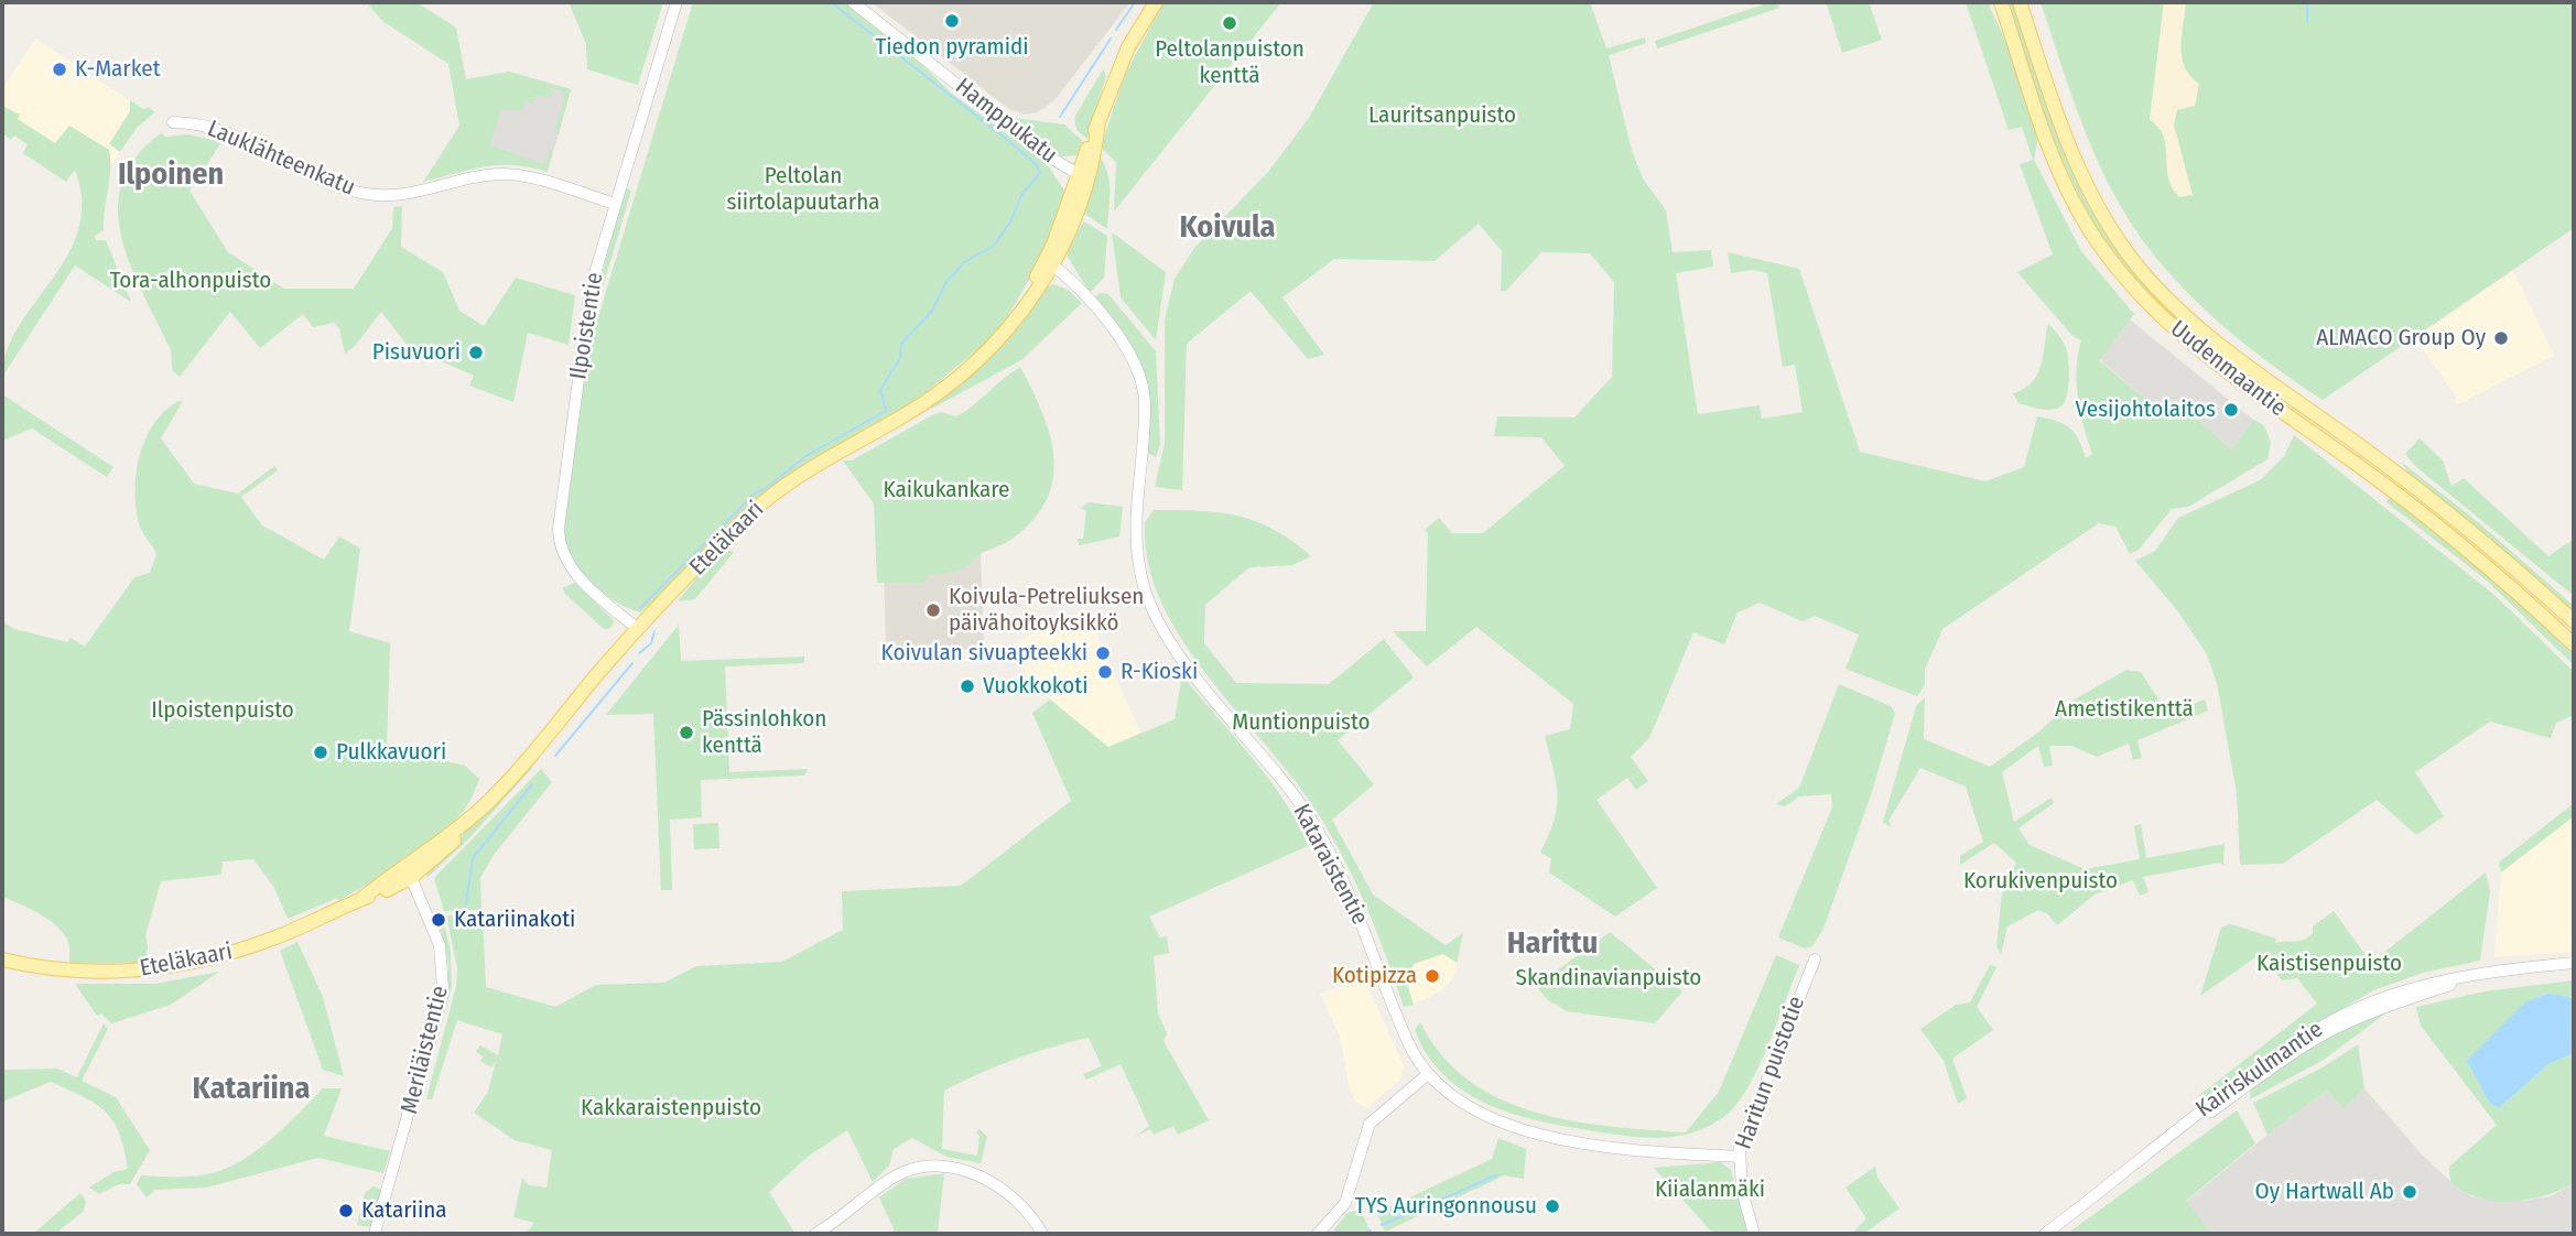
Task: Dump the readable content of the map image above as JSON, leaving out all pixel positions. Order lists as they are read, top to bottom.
{
  "streets": {
    "main road": ["Uudenmaantie", "Eteläkaari"],
    "street": [
      "Hamppukatu",
      "Lauklähteenkatu",
      "Ilpoistentie",
      "Kataraistentie",
      "Meriläistentie",
      "Kairiskulmantie",
      "Haritun puistotie"
    ]
  },
  "crossings": [
    ["Hamppukatu", "Eteläkaari"],
    ["Lauklähteenkatu", "Ilpoistentie"],
    ["Ilpoistentie", "Eteläkaari"],
    ["Eteläkaari", "Kataraistentie"],
    ["Eteläkaari", "Meriläistentie"],
    ["Kataraistentie", "Haritun puistotie"]
  ],
  "districts": [
    "Ilpoinen",
    "Koivula",
    "Harittu",
    "Katariina"
  ],
  "parks": [
    "Lauritsanpuisto",
    "Peltolan siirtolapuutarha",
    "Tora-alhonpuisto",
    "Kaikukankare",
    "Ametistikenttä",
    "Ilpoistenpuisto",
    "Muntionpuisto",
    "Korukivenpuisto",
    "Kaistisenpuisto",
    "Skandinavianpuisto",
    "Kakkaraistenpuisto",
    "Kiialanmäki"
  ],
  "places": [
    "Tiedon pyramidi",
    "Peltolanpuiston kenttä",
    "K-Market",
    "ALMACO Group Oy",
    "Pisuvuori",
    "Vesijohtolaitos",
    "Koivula-Petreliuksen päivähoitoyksikkö",
    "Koivulan sivuapteekki",
    "R-Kioski",
    "Vuokkokoti",
    "Pässinlohkon kenttä",
    "Pulkkavuori",
    "Katariinakoti",
    "Kotipizza",
    "Oy Hartwall Ab",
    "TYS Auringonnousu",
    "Katariina"
  ]
}
